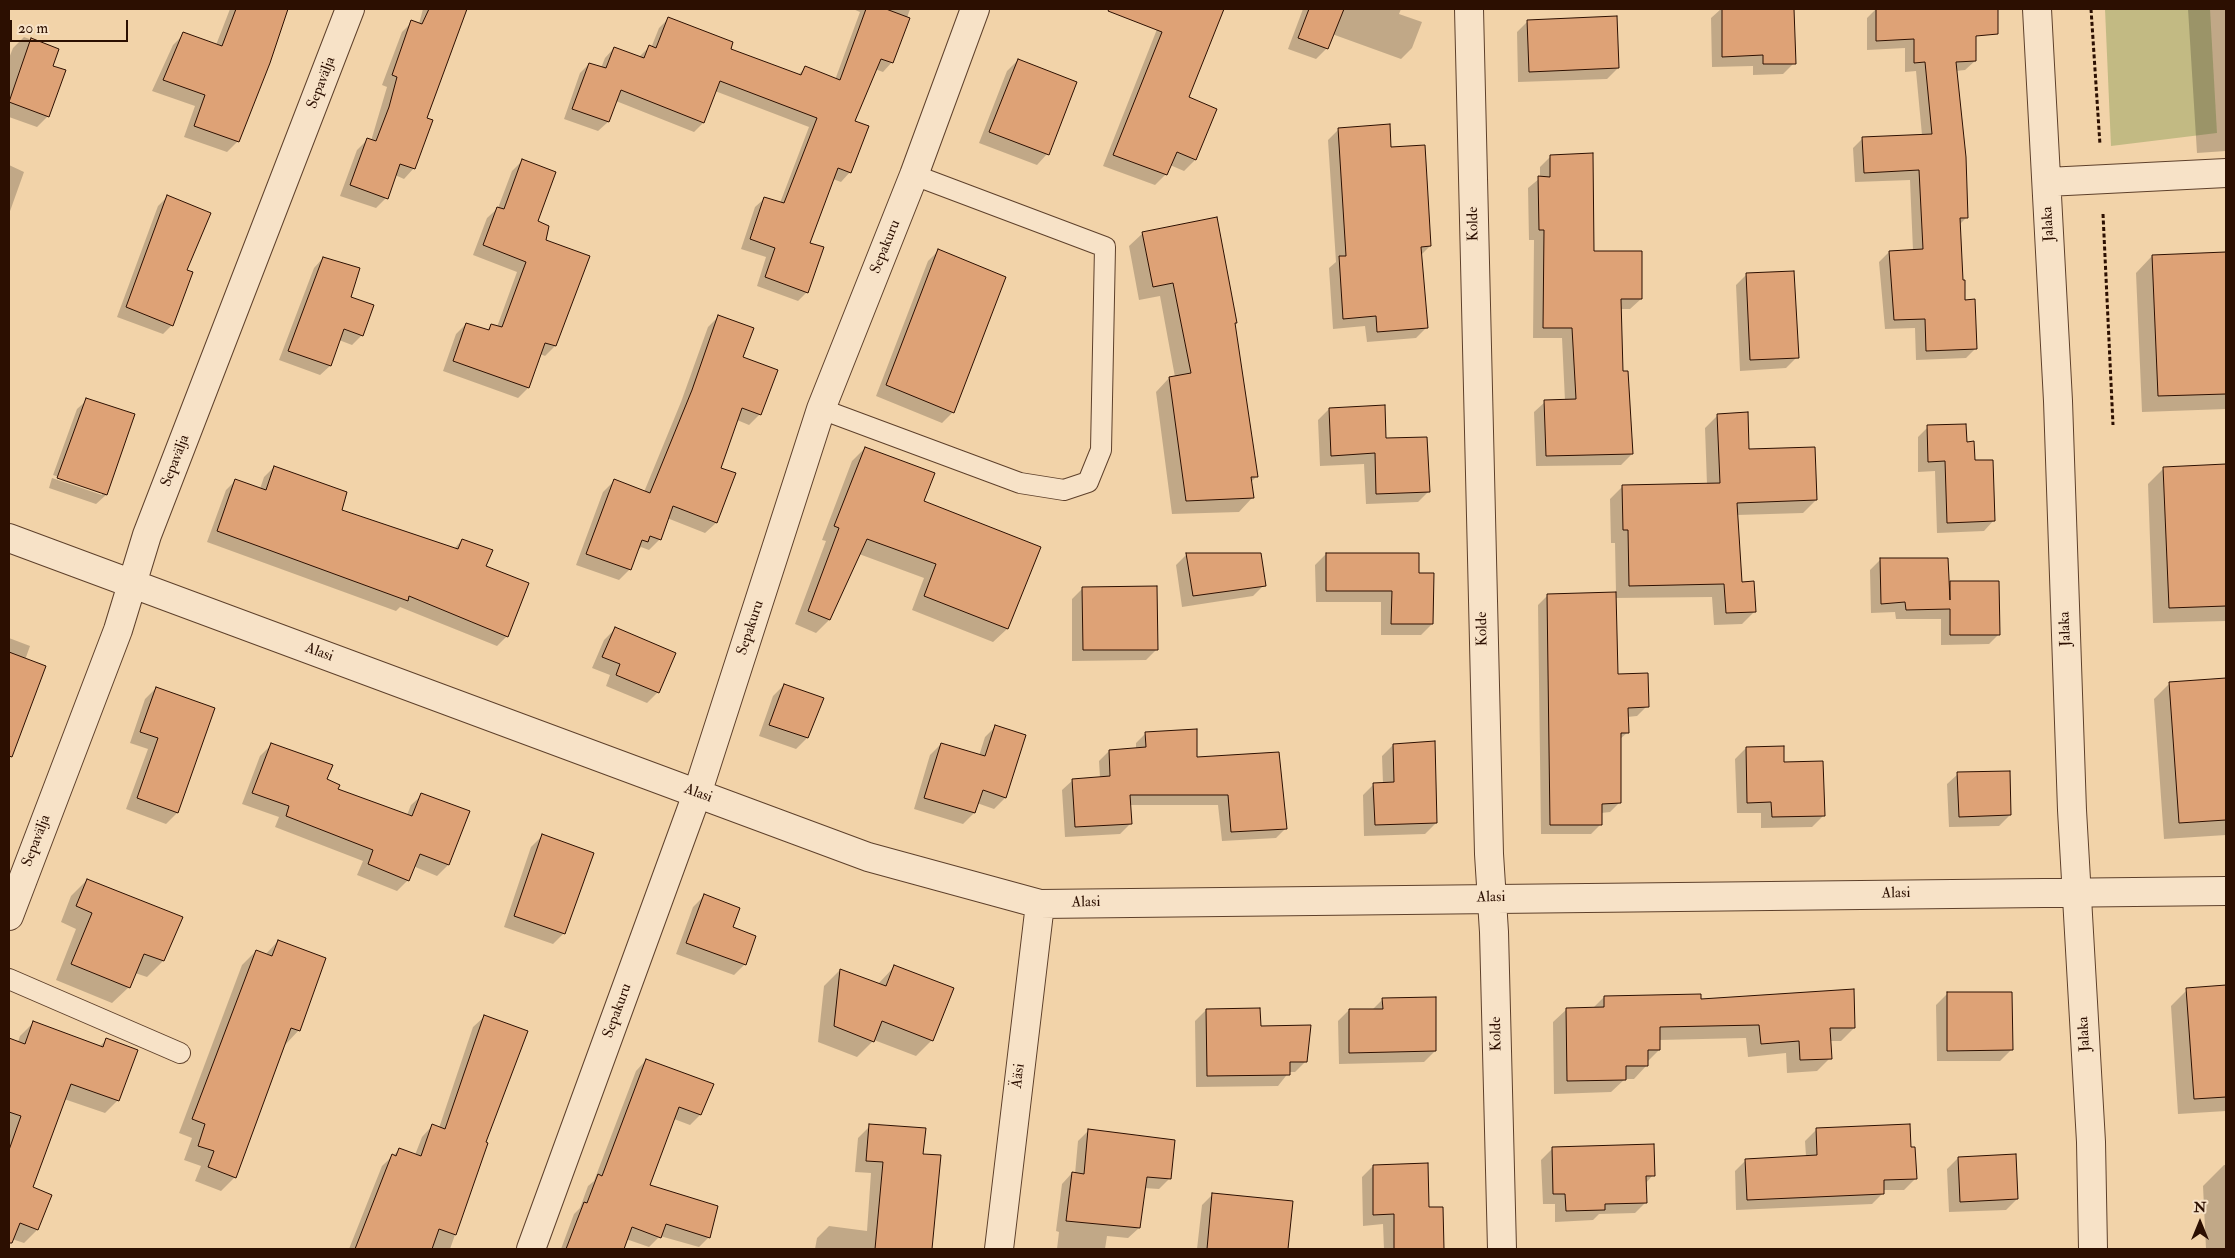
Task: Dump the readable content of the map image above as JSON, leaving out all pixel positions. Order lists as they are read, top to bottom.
{
  "streets": {
    "street": [
      "Sepavälja",
      "Kolde",
      "Jalaka",
      "Sepakuru",
      "Alasi",
      "Ääsi"
    ]
  },
  "crossings": [
    ["Sepavälja", "Alasi"],
    ["Kolde", "Alasi"],
    ["Jalaka", "Alasi"],
    ["Sepakuru", "Alasi"],
    ["Alasi", "Ääsi"]
  ],
  "scale_bar": "20 m",
  "north": "top"
}
